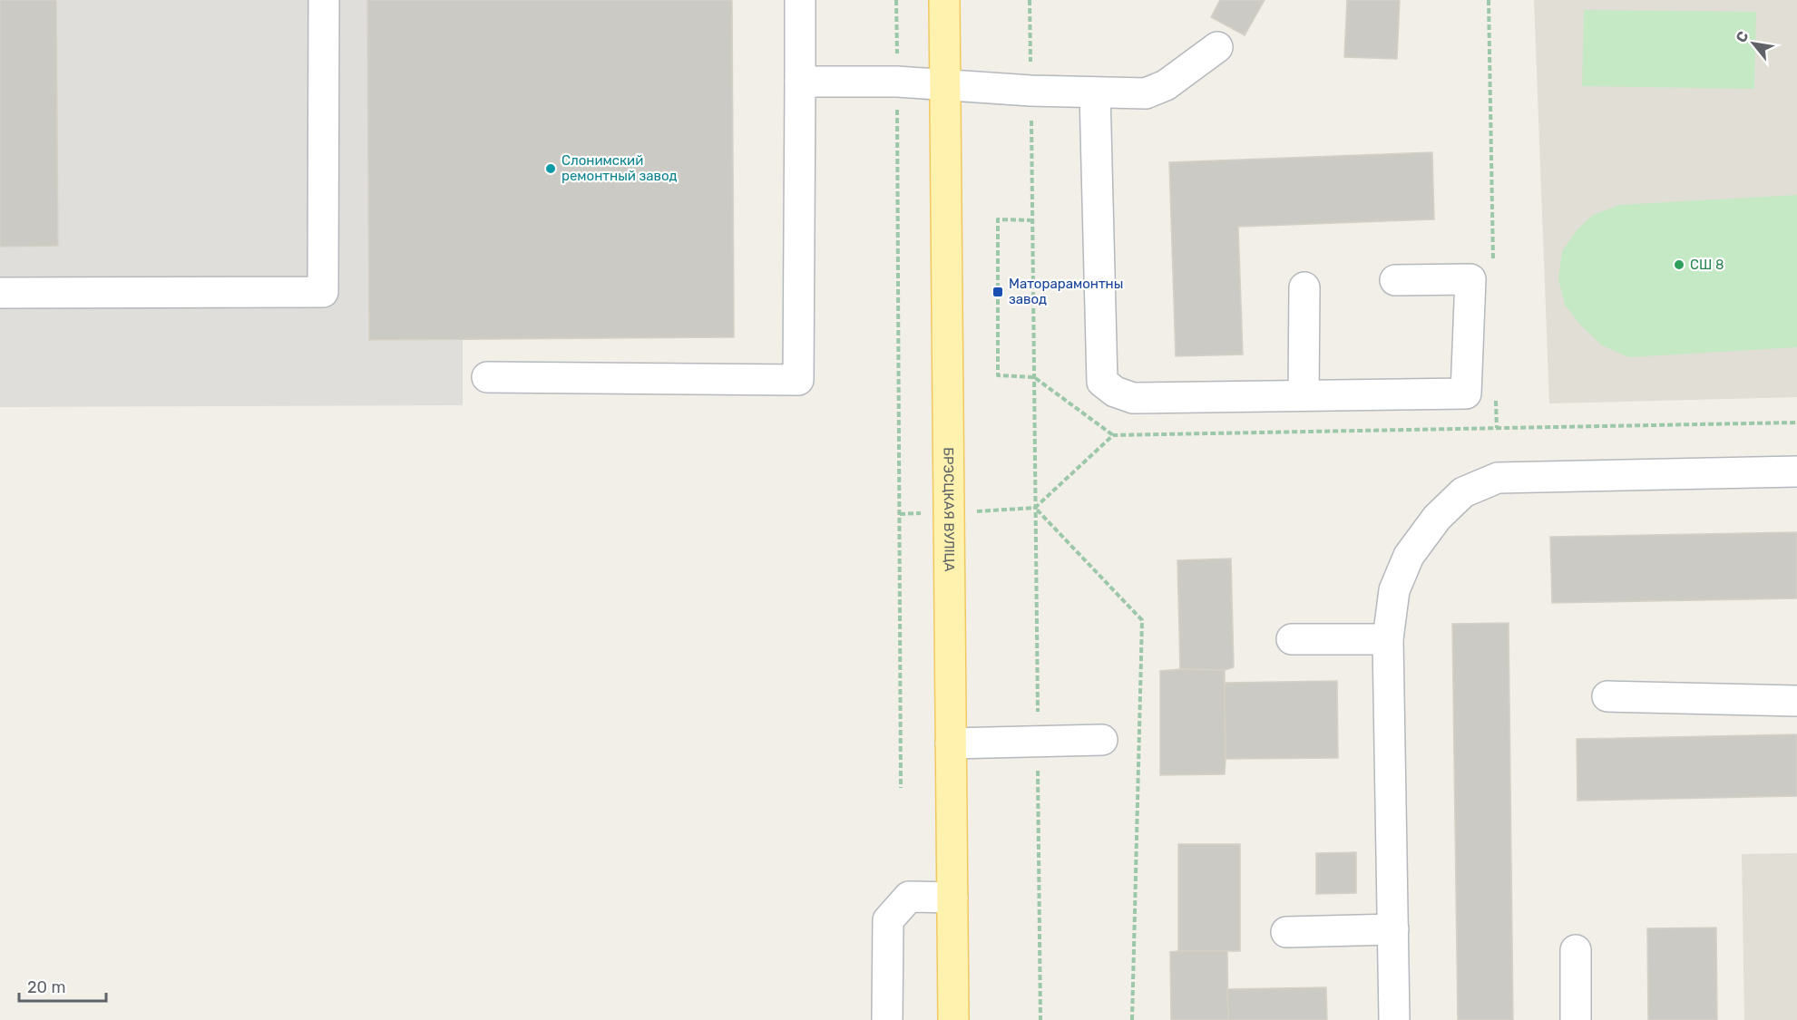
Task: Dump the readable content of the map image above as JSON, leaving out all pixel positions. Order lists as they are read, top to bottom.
{
  "streets": {
    "main road": ["БРЭСЦКАЯ ВУЛІЦА"]
  },
  "places": {
    "other": ["Слонимский ремонтный завод", "СШ 8"],
    "transit": ["Маторарамонтны завод"]
  },
  "scale_bar": "20 m",
  "north": "top left"
}
